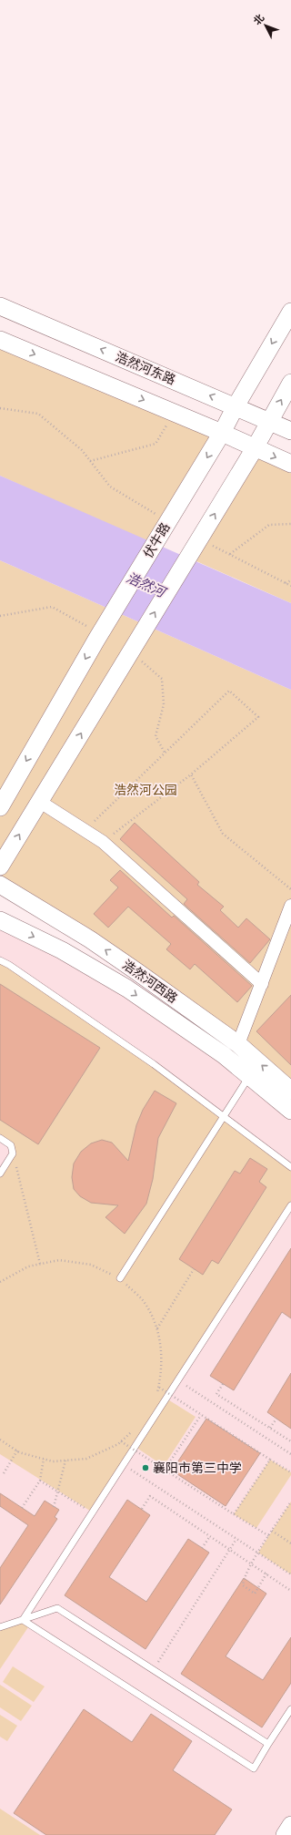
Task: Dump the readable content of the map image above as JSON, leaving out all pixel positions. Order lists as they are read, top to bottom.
{
  "streets": {
    "street": ["浩然河东路", "伏牛路", "浩然河西路"]
  },
  "crossings": [
    ["浩然河东路", "伏牛路"]
  ],
  "water": ["浩然河"],
  "parks": ["浩然河公园"],
  "places": ["襄阳市第三中学"],
  "north": "top left"
}
